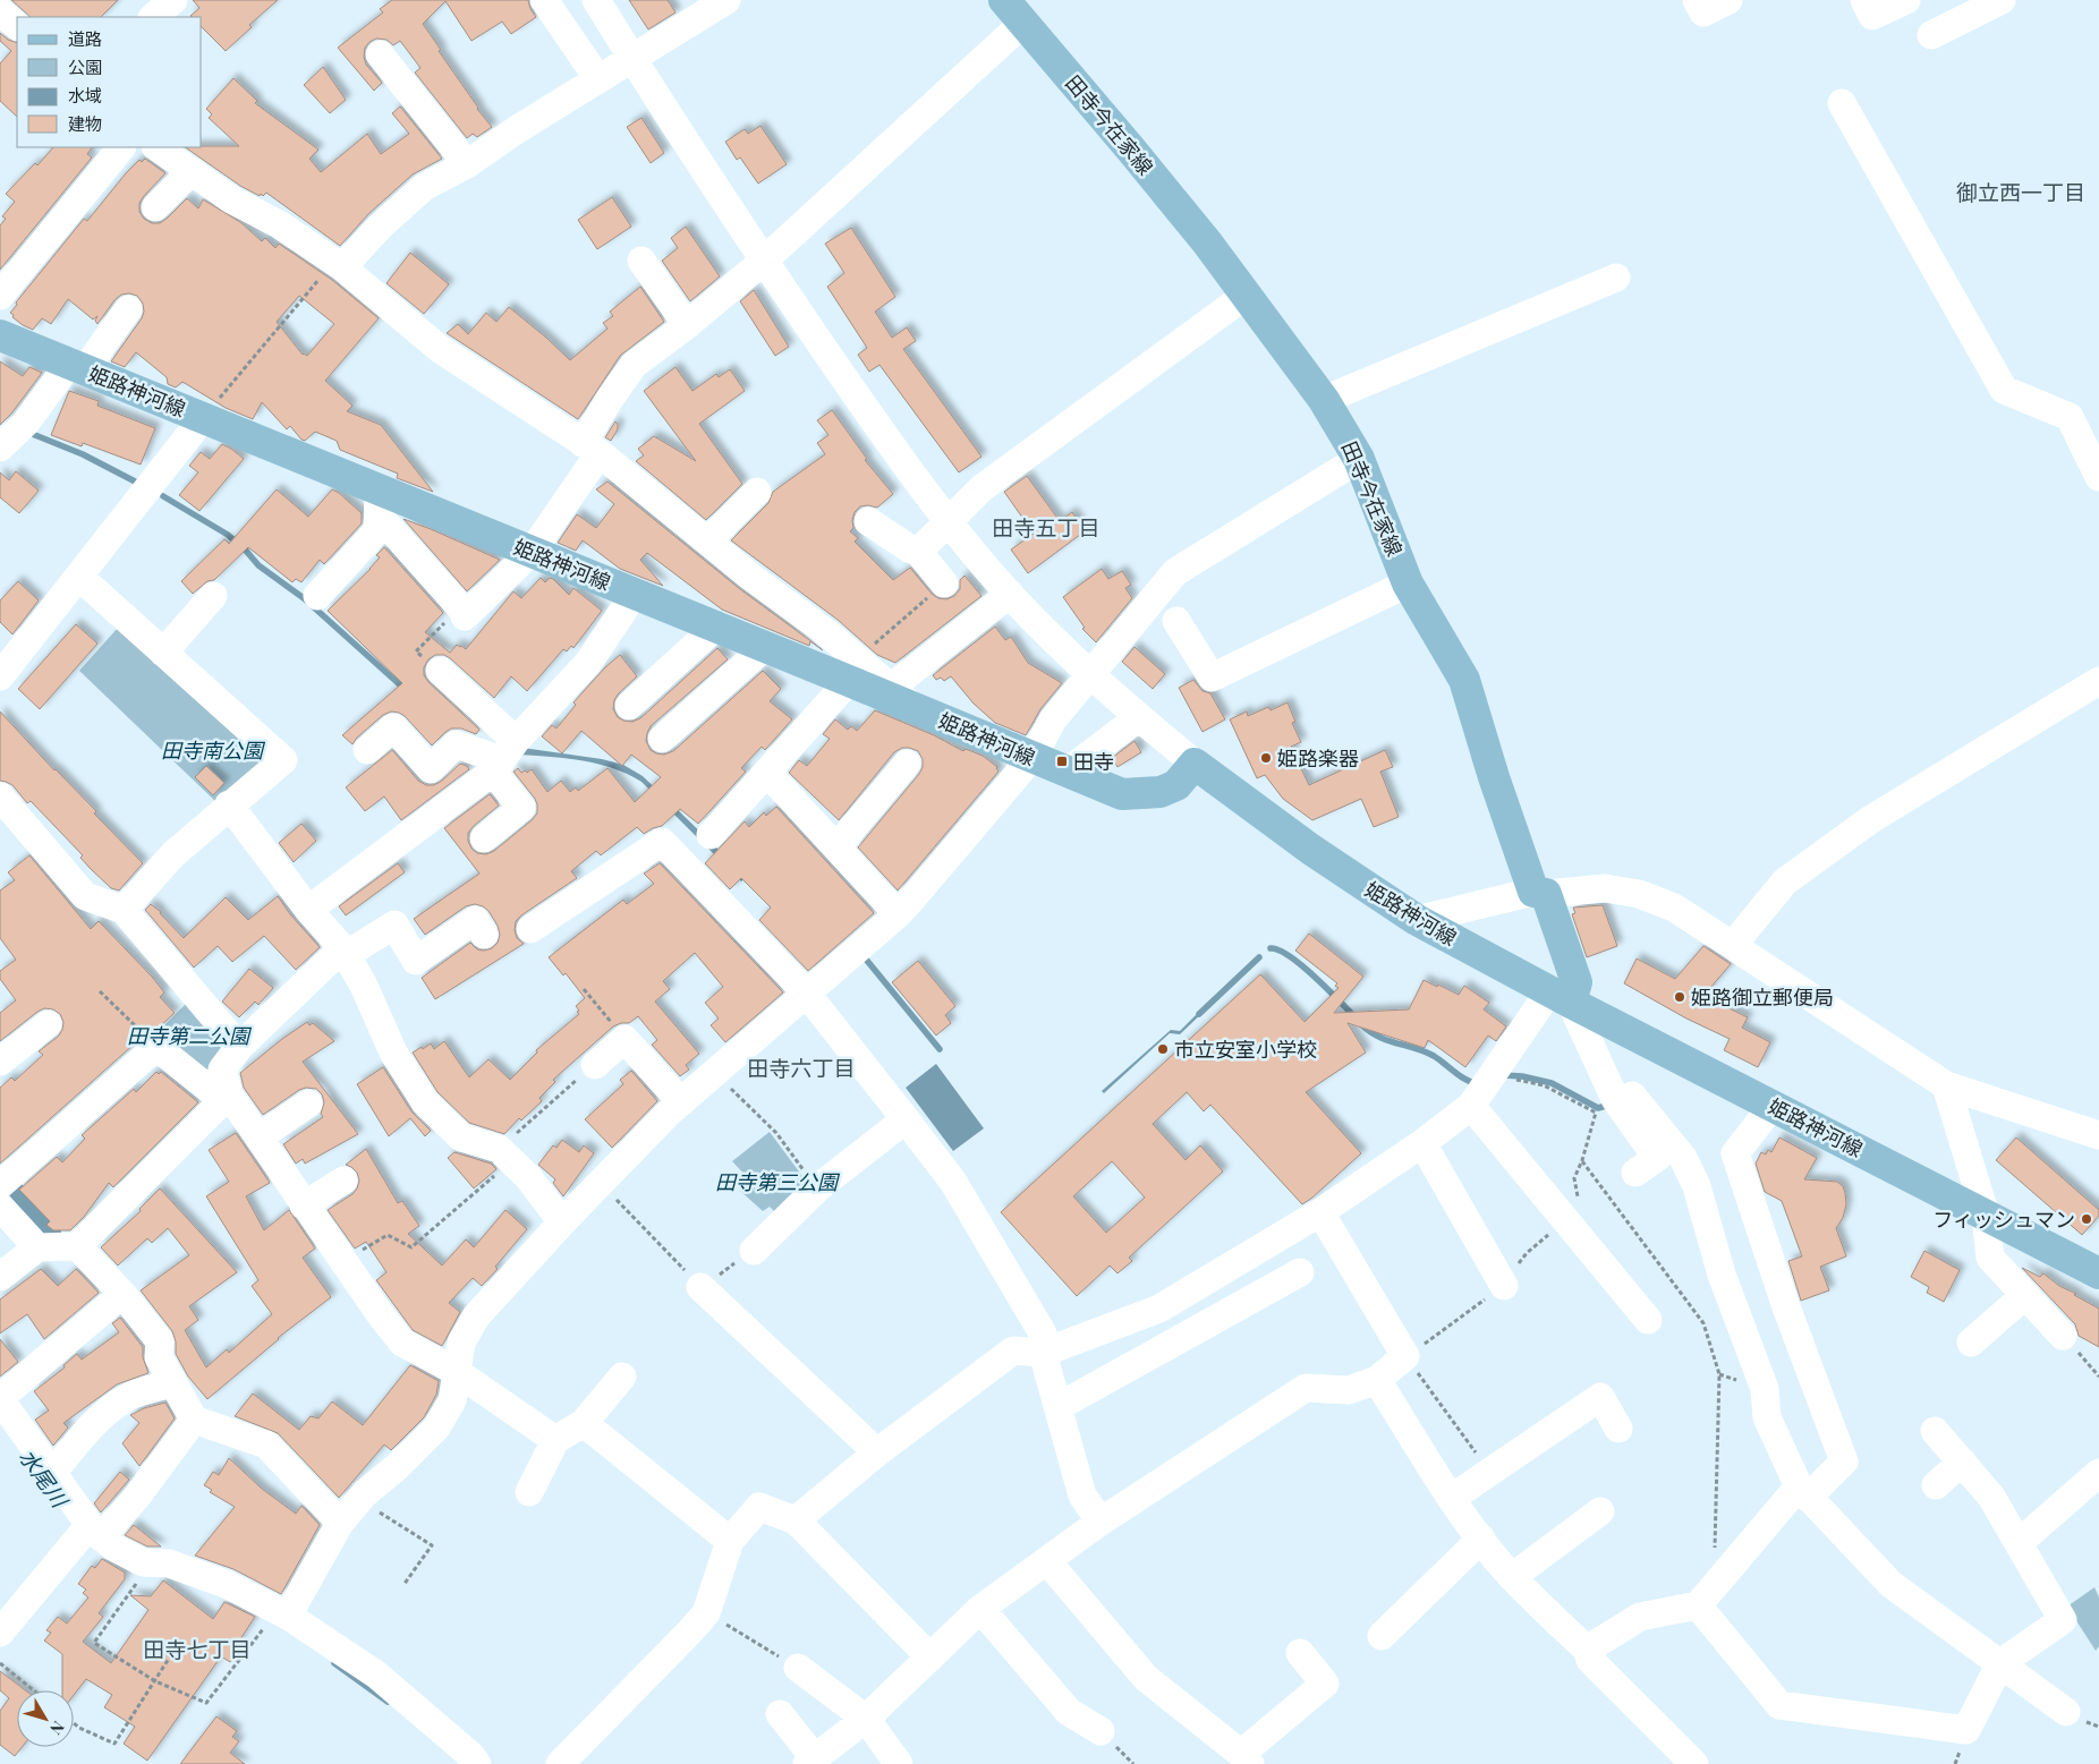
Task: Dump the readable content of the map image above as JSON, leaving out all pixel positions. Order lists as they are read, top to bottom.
{
  "streets": {
    "main road": ["田寺今在家線", "姫路神河線"]
  },
  "crossings": [
    ["田寺今在家線", "姫路神河線"]
  ],
  "districts": [
    "御立西一丁目",
    "田寺五丁目",
    "田寺六丁目",
    "田寺七丁目"
  ],
  "water": ["水尾川"],
  "parks": ["田寺南公園", "田寺第二公園", "田寺第三公園"],
  "places": {
    "other": [
      "姫路楽器",
      "姫路御立郵便局",
      "市立安室小学校",
      "フィッシュマン"
    ],
    "transit": ["田寺"]
  },
  "legend": [
    "道路",
    "公園",
    "水域",
    "建物"
  ],
  "north": "bottom right"
}
